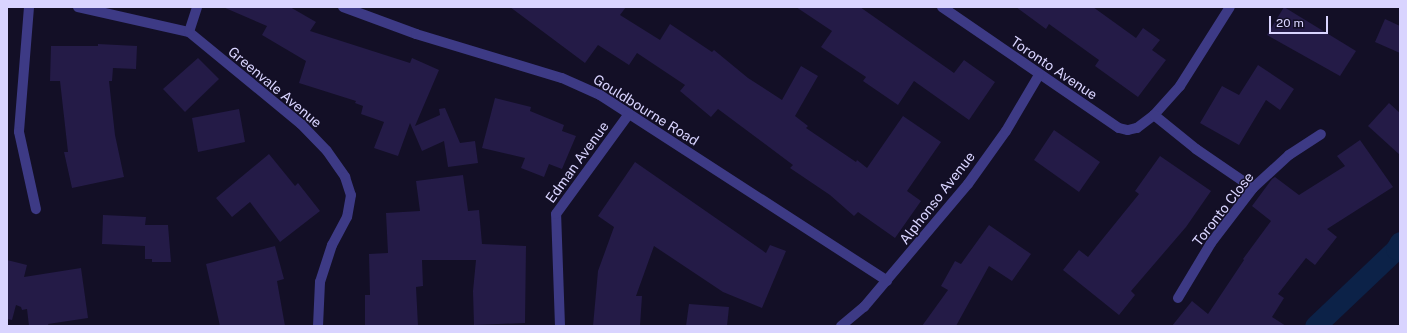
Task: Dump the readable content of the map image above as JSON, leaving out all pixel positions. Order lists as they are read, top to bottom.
{
  "streets": {
    "street": [
      "Toronto Avenue",
      "Greenvale Avenue",
      "Gouldbourne Road",
      "Edman Avenue",
      "Alphonso Avenue",
      "Toronto Close"
    ]
  },
  "crossings": [
    ["Toronto Avenue", "Alphonso Avenue"],
    ["Gouldbourne Road", "Edman Avenue"],
    ["Gouldbourne Road", "Alphonso Avenue"]
  ],
  "scale_bar": "20 m"
}
